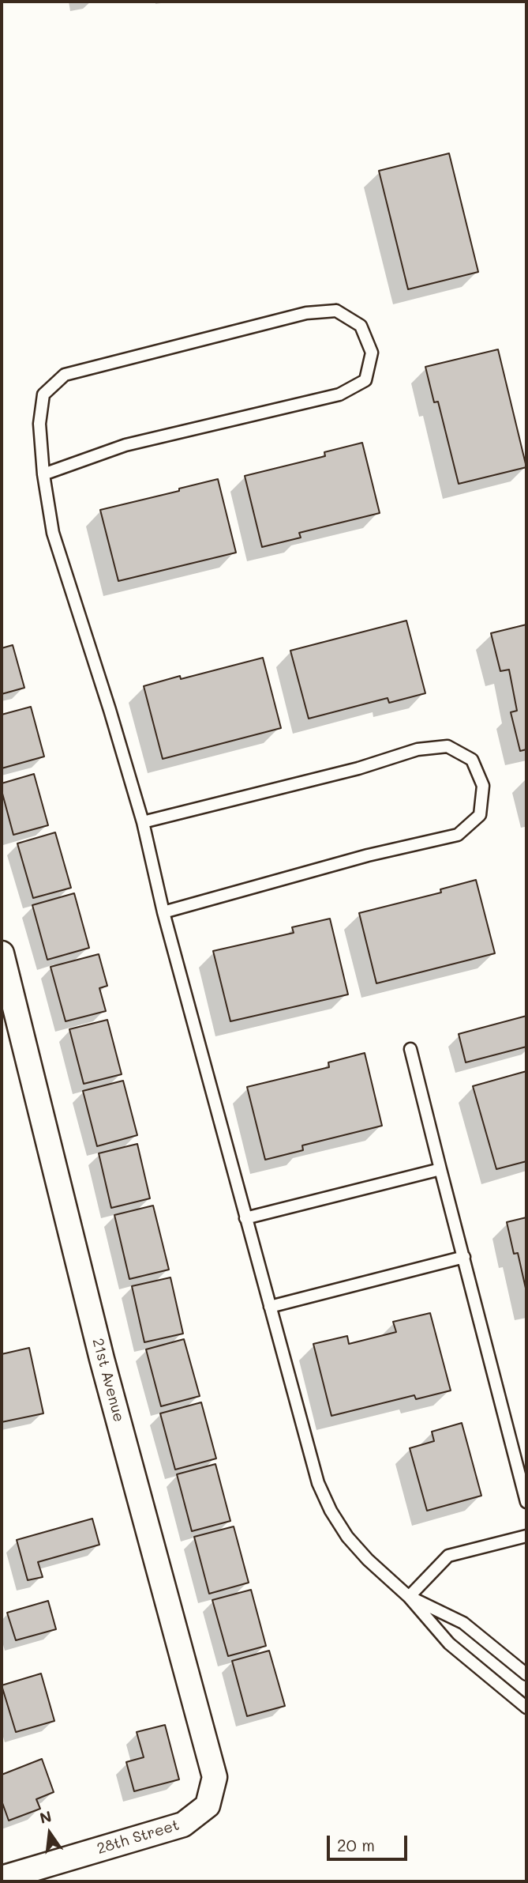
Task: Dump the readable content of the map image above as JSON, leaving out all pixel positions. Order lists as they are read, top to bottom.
{
  "streets": {
    "street": ["21st Avenue", "28th Street"]
  },
  "crossings": [
    ["21st Avenue", "28th Street"]
  ],
  "scale_bar": "20 m",
  "north": "top"
}
